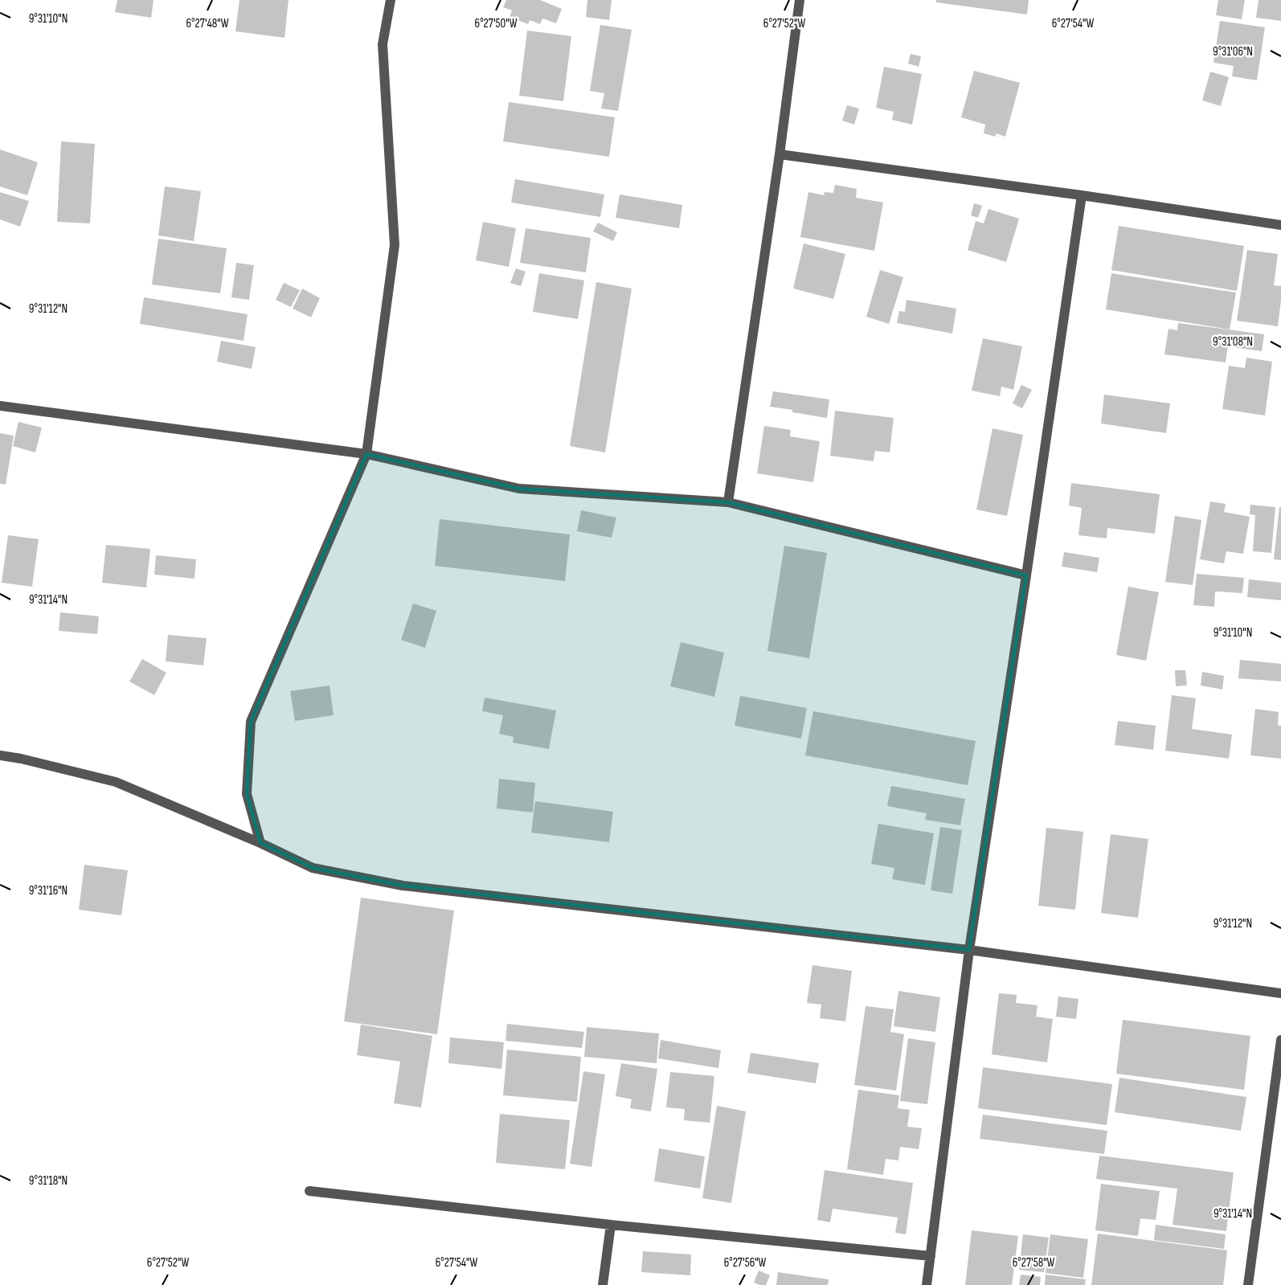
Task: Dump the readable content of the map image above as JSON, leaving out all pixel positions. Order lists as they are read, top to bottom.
{
  "coordinates": [
    "9°31'10\"N",
    "6°27'48\"W",
    "6°27'50\"W",
    "6°27'52\"W",
    "6°27'54\"W",
    "9°31'06\"N",
    "9°31'12\"N",
    "9°31'08\"N",
    "9°31'14\"N",
    "9°31'16\"N",
    "9°31'18\"N",
    "6°27'56\"W",
    "6°27'58\"W"
  ]
}
